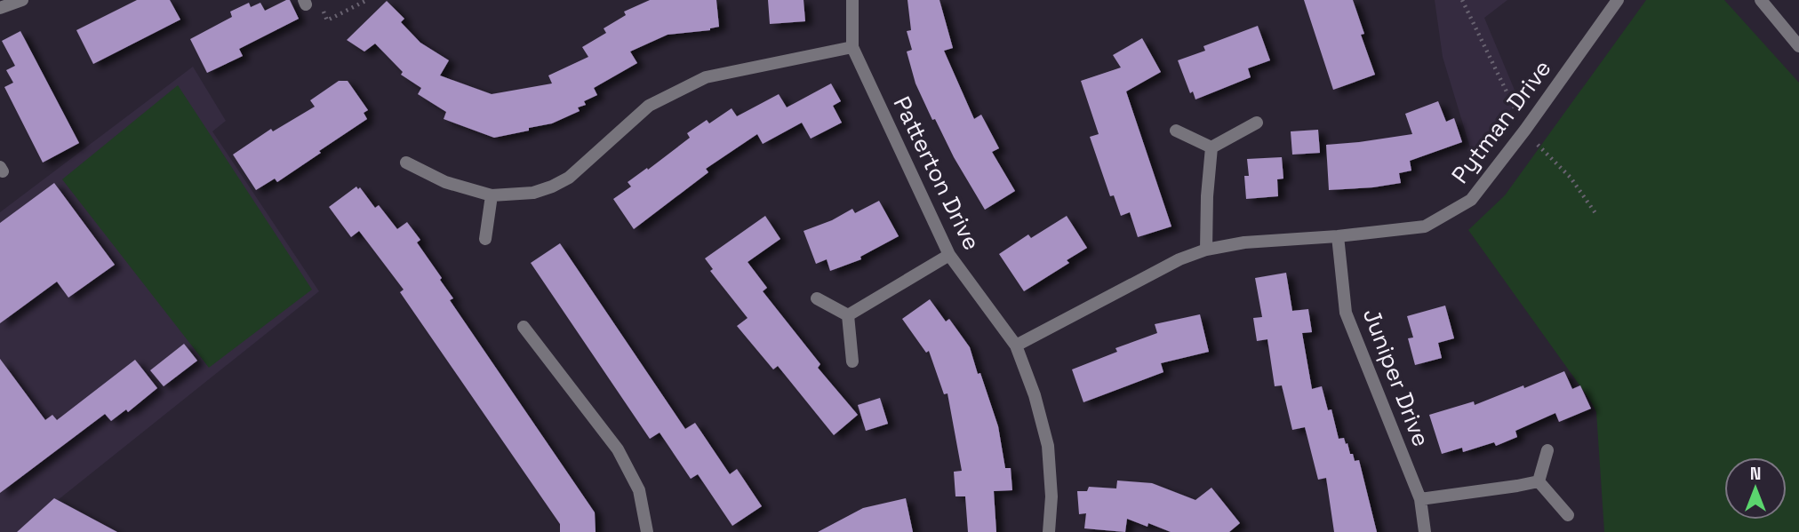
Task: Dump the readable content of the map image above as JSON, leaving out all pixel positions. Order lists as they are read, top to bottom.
{
  "streets": {
    "street": ["Pytman Drive", "Patterton Drive", "Juniper Drive"]
  },
  "crossings": [
    ["Pytman Drive", "Patterton Drive"],
    ["Pytman Drive", "Juniper Drive"]
  ],
  "north": "top"
}
